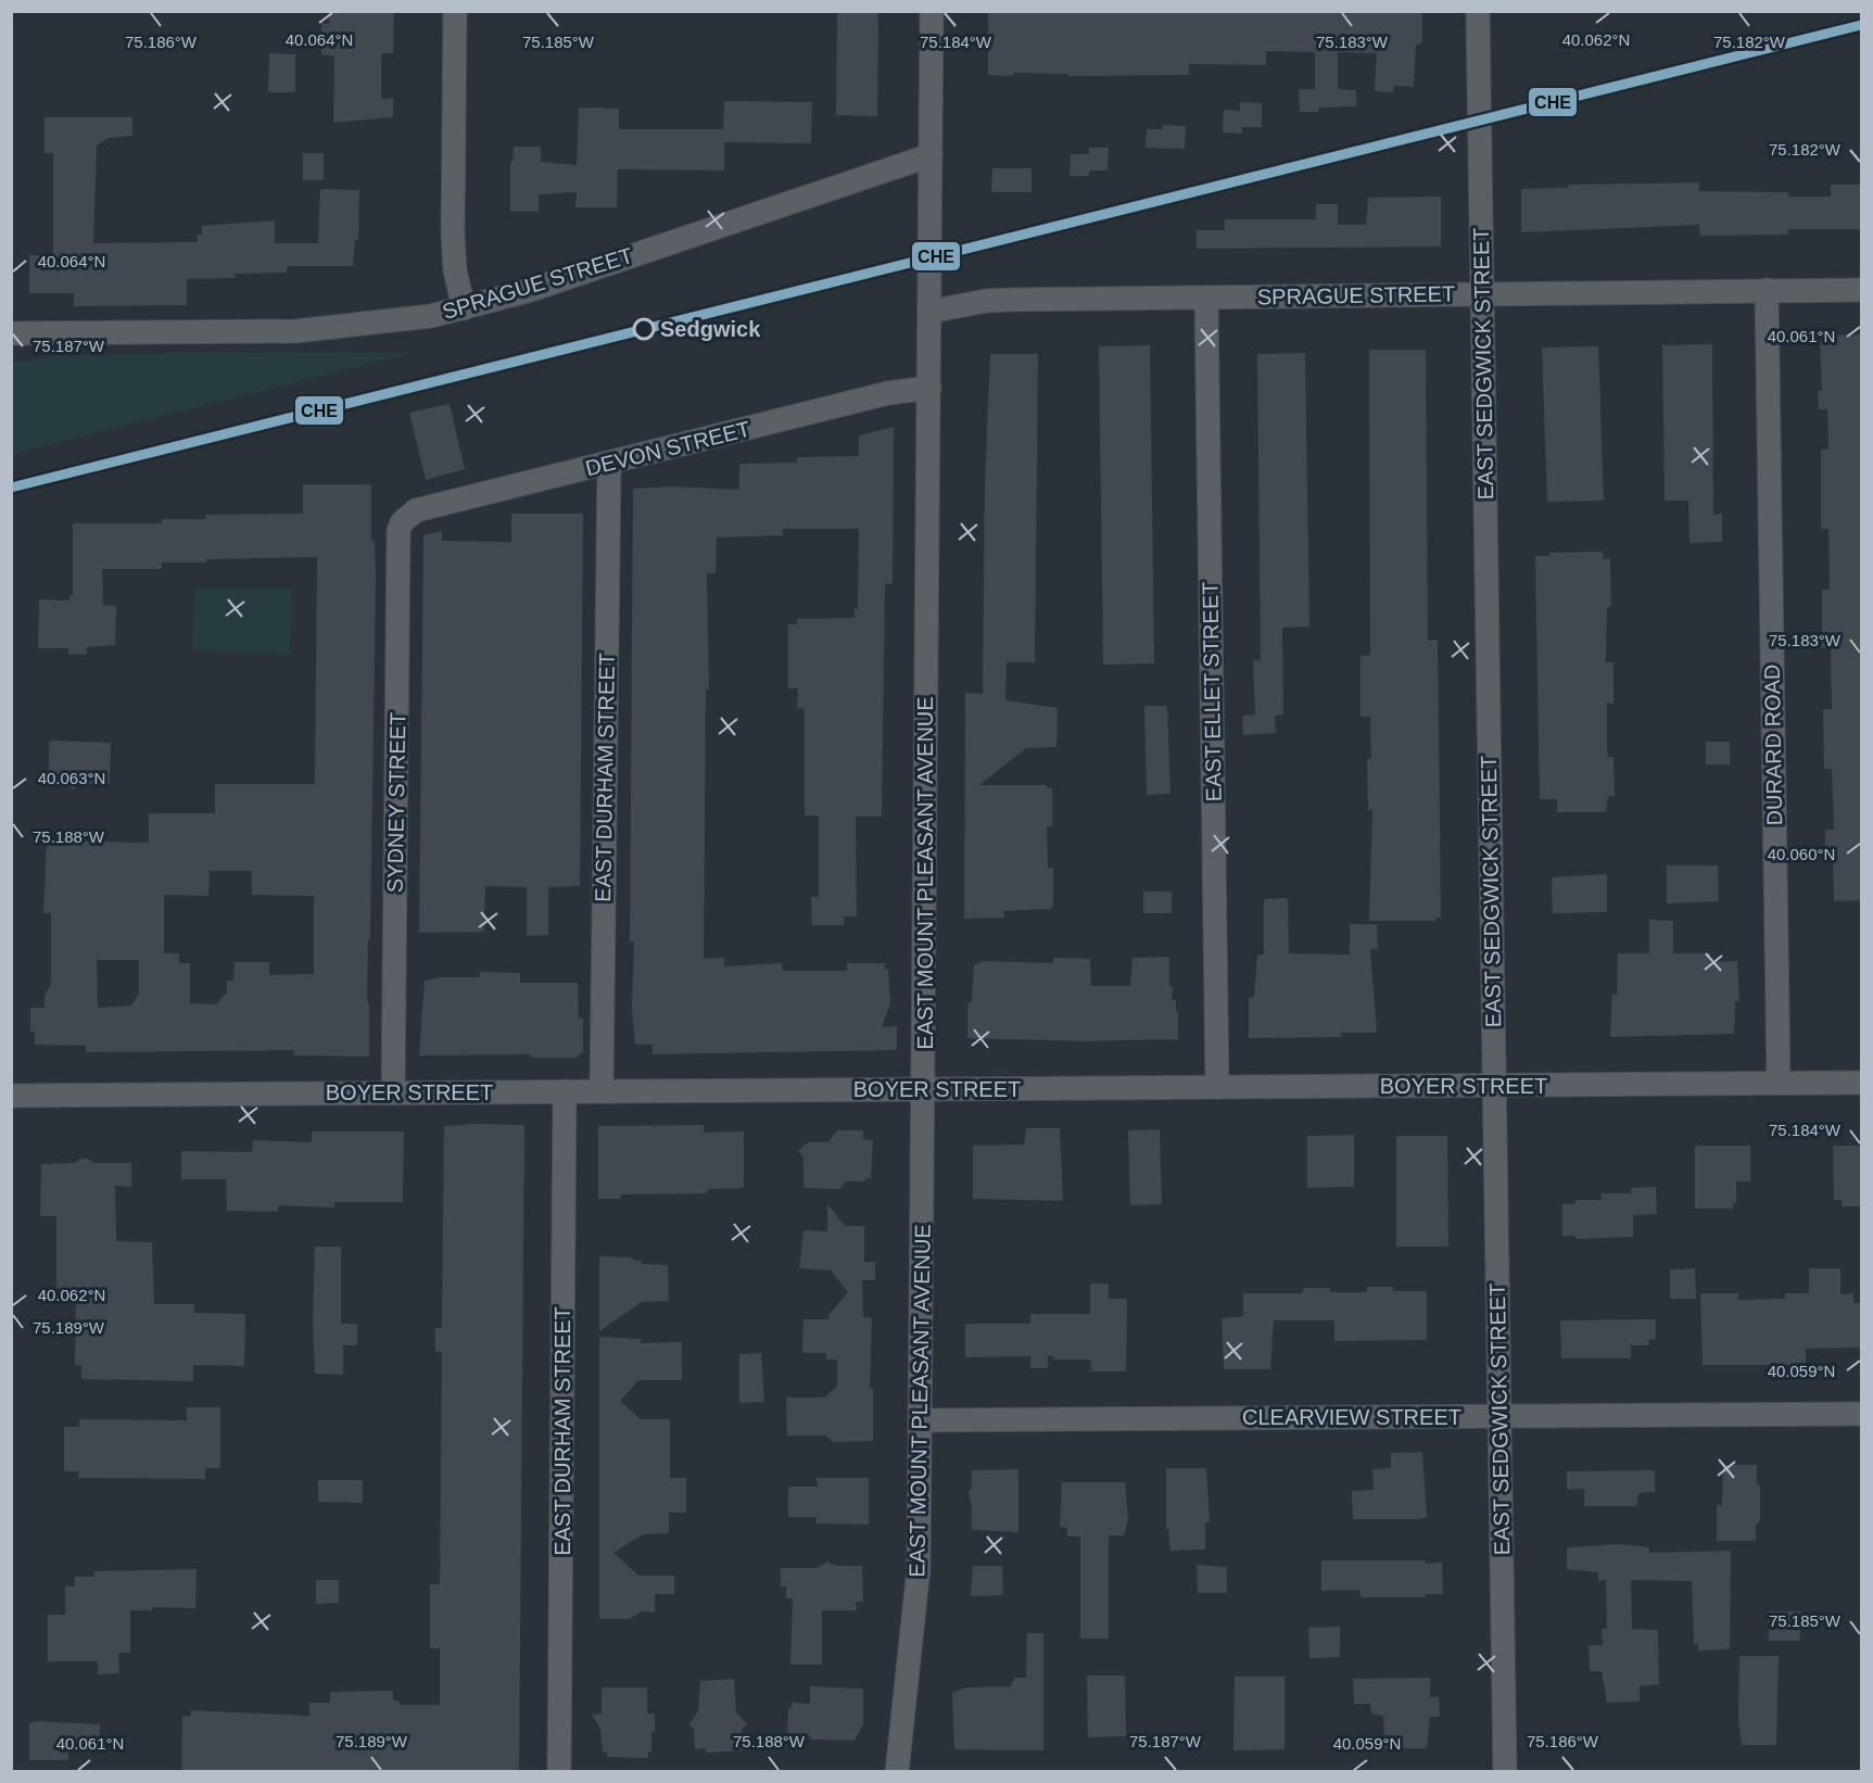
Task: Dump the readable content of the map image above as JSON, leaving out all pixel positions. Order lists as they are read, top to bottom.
{
  "streets": {
    "street": [
      "SPRAGUE STREET",
      "EAST SEDGWICK STREET",
      "DEVON STREET",
      "EAST ELLET STREET",
      "DURARD ROAD",
      "EAST DURHAM STREET",
      "SYDNEY STREET",
      "EAST MOUNT PLEASANT AVENUE",
      "BOYER STREET",
      "CLEARVIEW STREET"
    ]
  },
  "crossings": [
    ["SPRAGUE STREET", "EAST SEDGWICK STREET"],
    ["SPRAGUE STREET", "EAST ELLET STREET"],
    ["SPRAGUE STREET", "DURARD ROAD"],
    ["SPRAGUE STREET", "EAST MOUNT PLEASANT AVENUE"],
    ["EAST SEDGWICK STREET", "BOYER STREET"],
    ["EAST SEDGWICK STREET", "CLEARVIEW STREET"],
    ["DEVON STREET", "EAST DURHAM STREET"],
    ["DEVON STREET", "SYDNEY STREET"],
    ["DEVON STREET", "EAST MOUNT PLEASANT AVENUE"],
    ["EAST ELLET STREET", "BOYER STREET"],
    ["DURARD ROAD", "BOYER STREET"],
    ["EAST DURHAM STREET", "BOYER STREET"],
    ["SYDNEY STREET", "BOYER STREET"],
    ["EAST MOUNT PLEASANT AVENUE", "BOYER STREET"],
    ["EAST MOUNT PLEASANT AVENUE", "CLEARVIEW STREET"]
  ],
  "places": ["Sedgwick"],
  "lines": ["transit line CHE"],
  "coordinates": [
    "40.064°N",
    "40.062°N",
    "75.182°W",
    "75.186°W",
    "75.185°W",
    "75.184°W",
    "75.183°W",
    "40.061°N",
    "75.187°W",
    "40.063°N",
    "75.188°W",
    "40.060°N",
    "75.189°W",
    "40.059°N"
  ]
}
